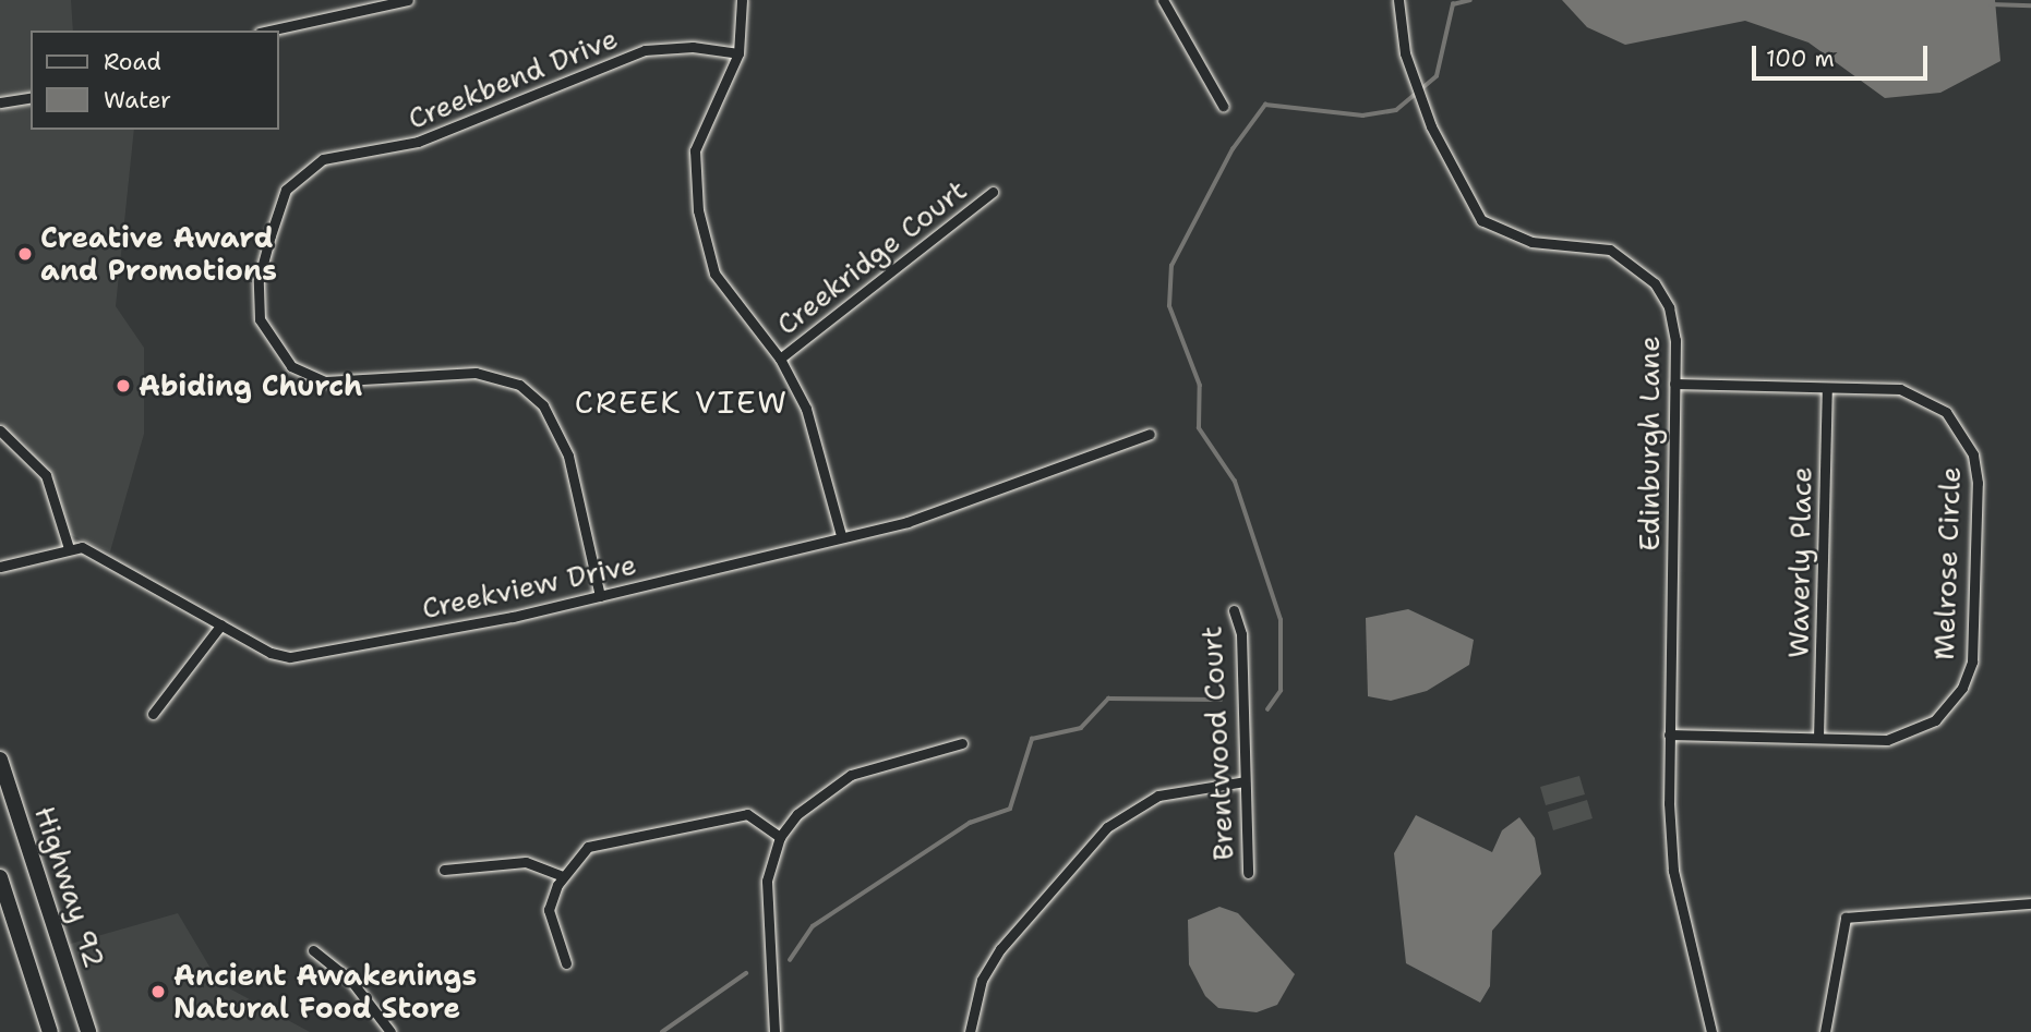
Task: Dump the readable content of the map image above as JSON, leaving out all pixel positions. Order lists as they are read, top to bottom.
{
  "streets": {
    "main road": ["Highway 92"],
    "street": [
      "Creekbend Drive",
      "Creekridge Court",
      "Edinburgh Lane",
      "Waverly Place",
      "Melrose Circle",
      "Creekview Drive",
      "Brentwood Court"
    ]
  },
  "crossings": [
    ["Creekbend Drive", "Creekview Drive"],
    ["Edinburgh Lane", "Melrose Circle"],
    ["Waverly Place", "Melrose Circle"]
  ],
  "districts": ["CREEK VIEW"],
  "places": ["Creative Award and Promotions", "Abiding Church", "Ancient Awakenings Natural Food Store"],
  "legend": ["Road", "Water"],
  "scale_bar": "100 m"
}
